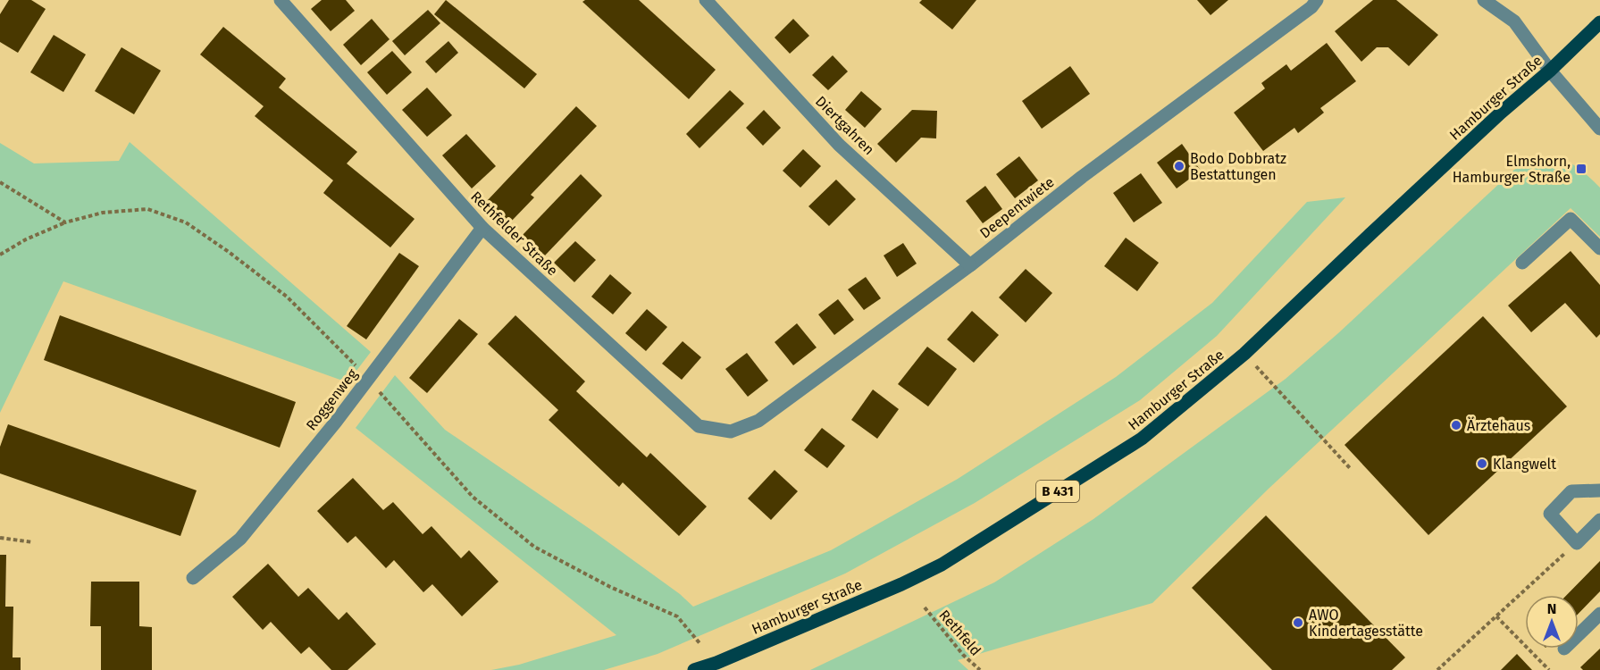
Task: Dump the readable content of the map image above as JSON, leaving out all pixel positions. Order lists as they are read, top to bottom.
{
  "streets": {
    "main road": ["Hamburger Straße", "B 431"],
    "street": [
      "Diertgahren",
      "Deepentwiete",
      "Rethfelder Straße",
      "Roggenweg"
    ],
    "path": ["Rethfeld"]
  },
  "crossings": [
    ["Diertgahren", "Deepentwiete"],
    ["Deepentwiete", "Rethfelder Straße"],
    ["Rethfelder Straße", "Roggenweg"]
  ],
  "places": {
    "other": [
      "Bodo Dobbratz Bestattungen",
      "Ärztehaus",
      "Klangwelt",
      "AWO Kindertagesstätte"
    ],
    "transit": ["Elmshorn, Hamburger Straße"]
  },
  "north": "top"
}
